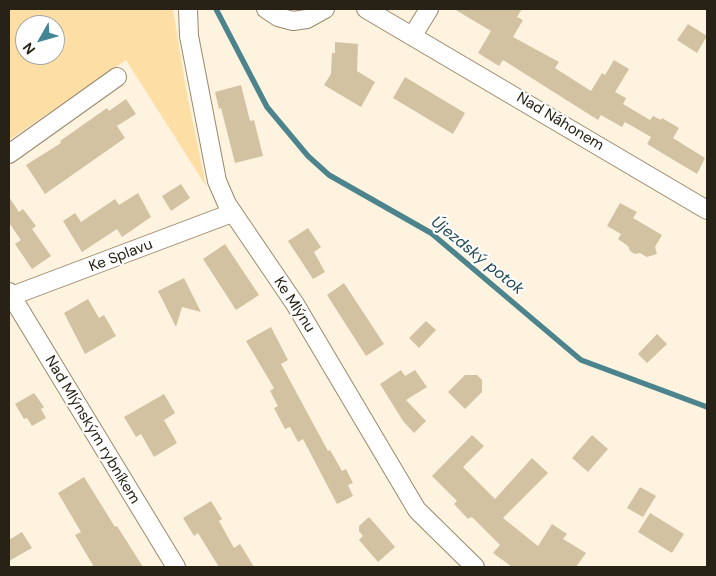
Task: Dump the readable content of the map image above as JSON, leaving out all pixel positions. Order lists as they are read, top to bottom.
{
  "streets": {
    "street": [
      "Nad Náhonem",
      "Ke Splavu",
      "Ke Mlýnu",
      "Nad Mlýnským rybníkem"
    ]
  },
  "crossings": [
    ["Ke Splavu", "Ke Mlýnu"],
    ["Ke Splavu", "Nad Mlýnským rybníkem"]
  ],
  "water": ["Újezdský potok"],
  "north": "bottom left"
}
